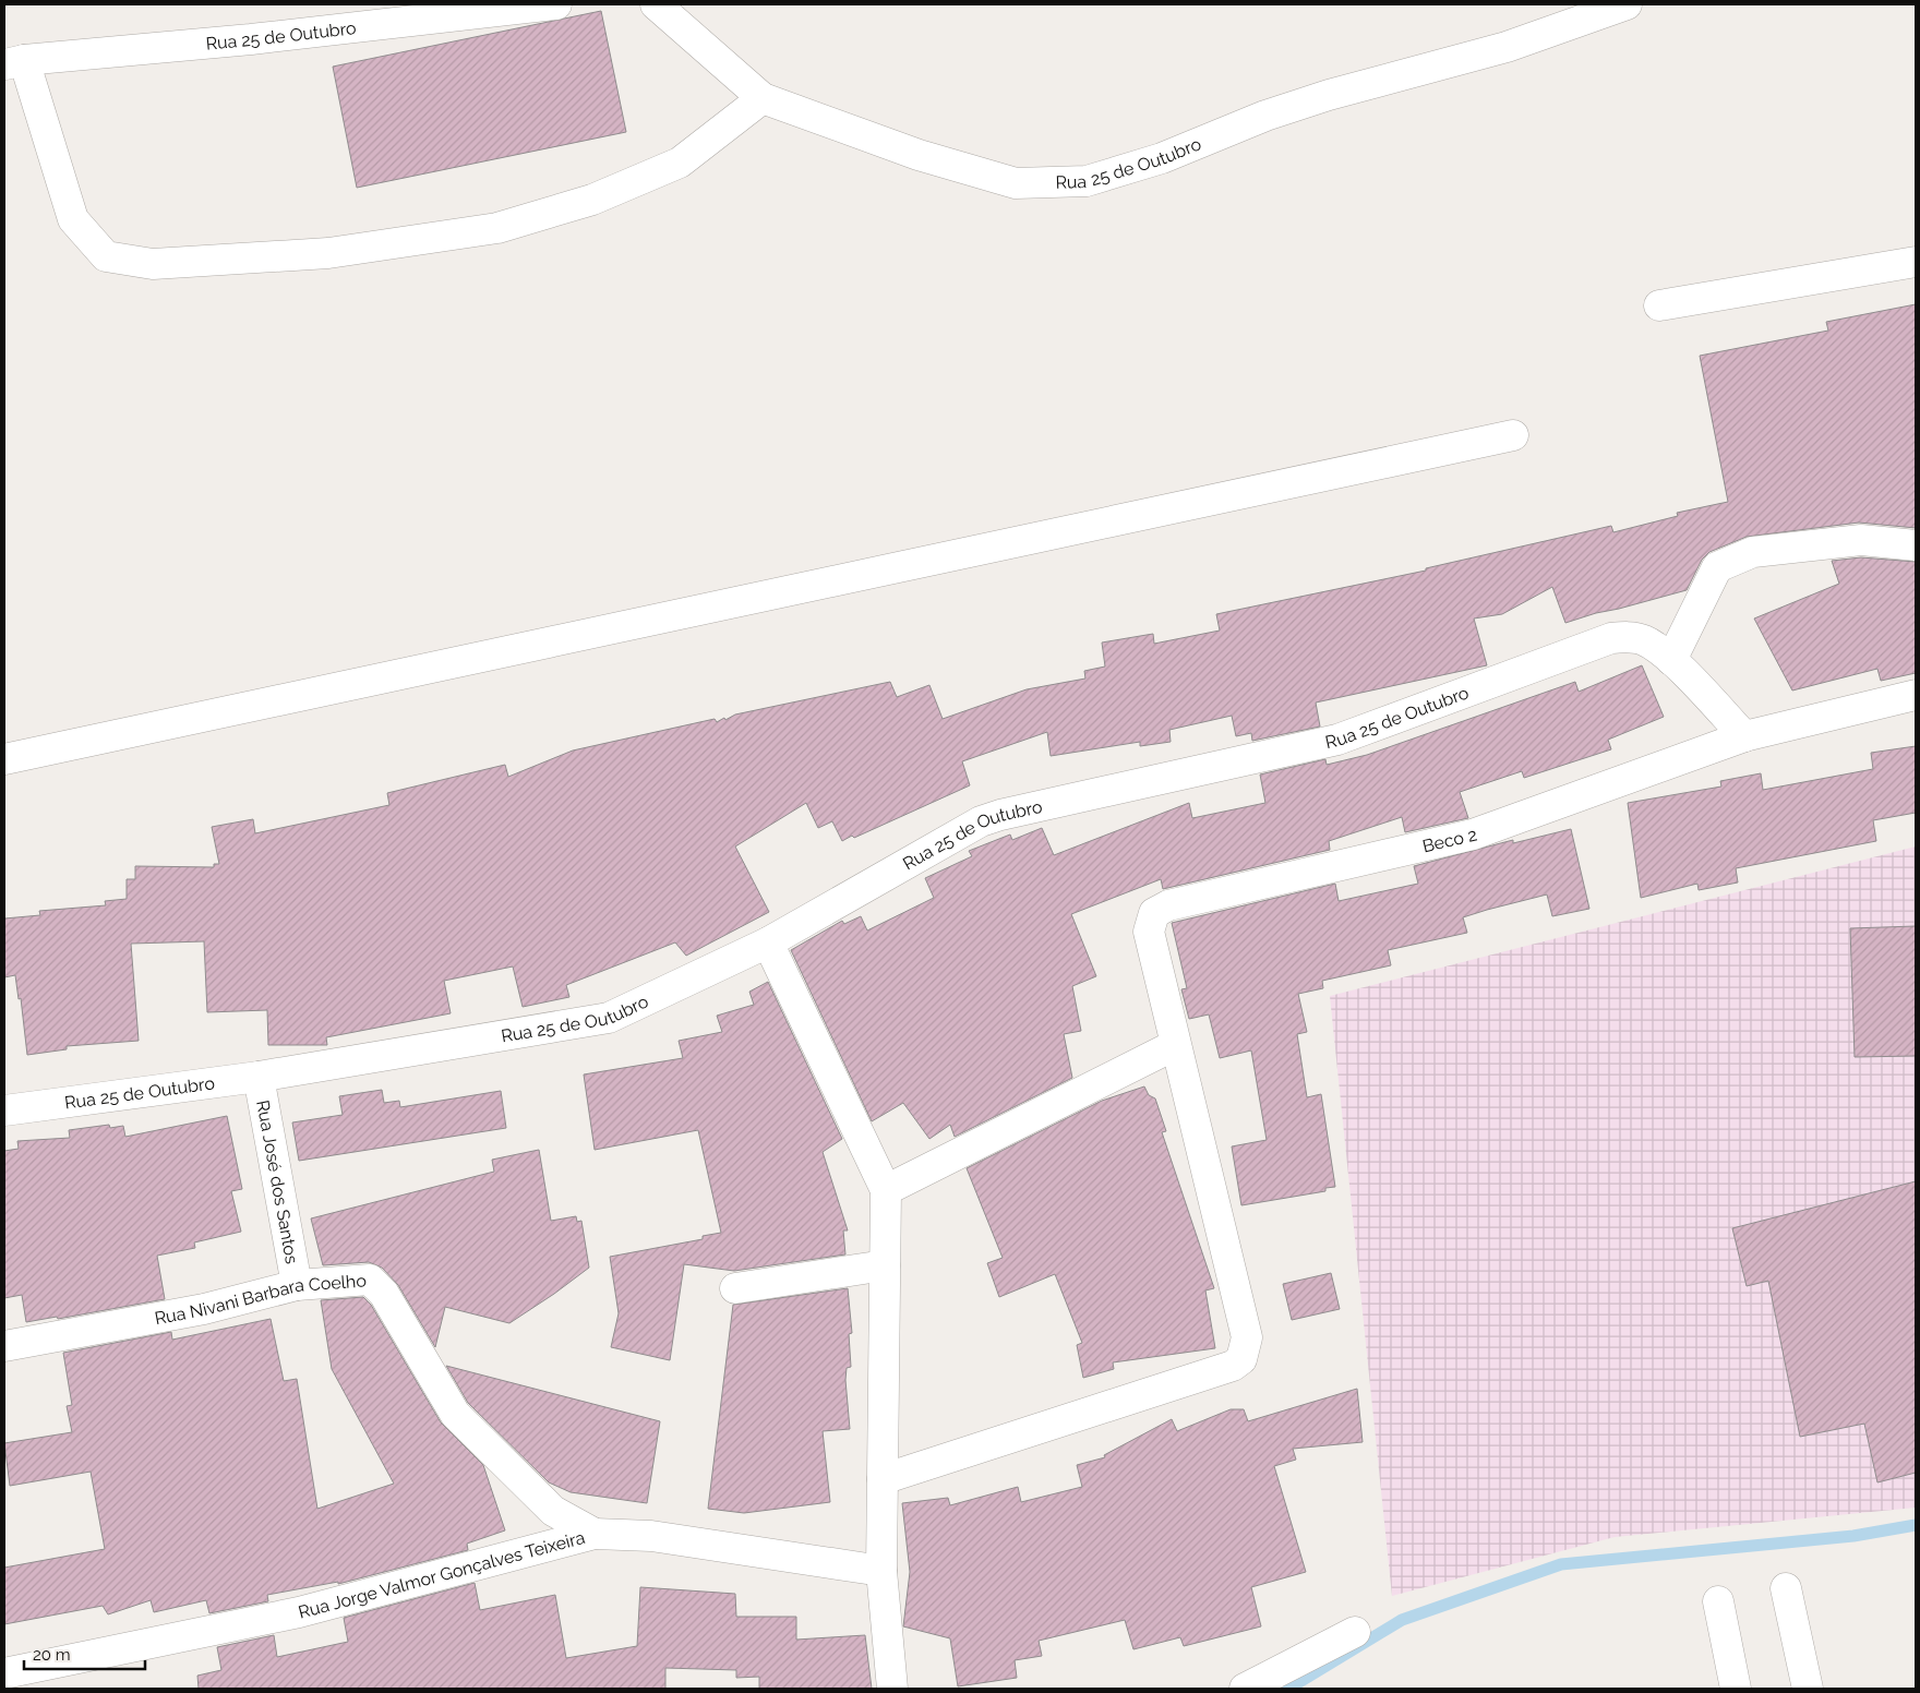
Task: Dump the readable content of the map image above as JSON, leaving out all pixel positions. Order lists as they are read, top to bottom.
{
  "streets": {
    "street": [
      "Rua 25 de Outubro",
      "Beco 2",
      "Rua José dos Santos",
      "Rua Nivani Barbara Coelho",
      "Rua Jorge Valmor Gonçalves Teixeira"
    ]
  },
  "crossings": [
    ["Rua 25 de Outubro", "Beco 2"],
    ["Rua 25 de Outubro", "Rua José dos Santos"],
    ["Rua José dos Santos", "Rua Nivani Barbara Coelho"],
    ["Rua Nivani Barbara Coelho", "Rua Jorge Valmor Gonçalves Teixeira"]
  ],
  "scale_bar": "20 m"
}
